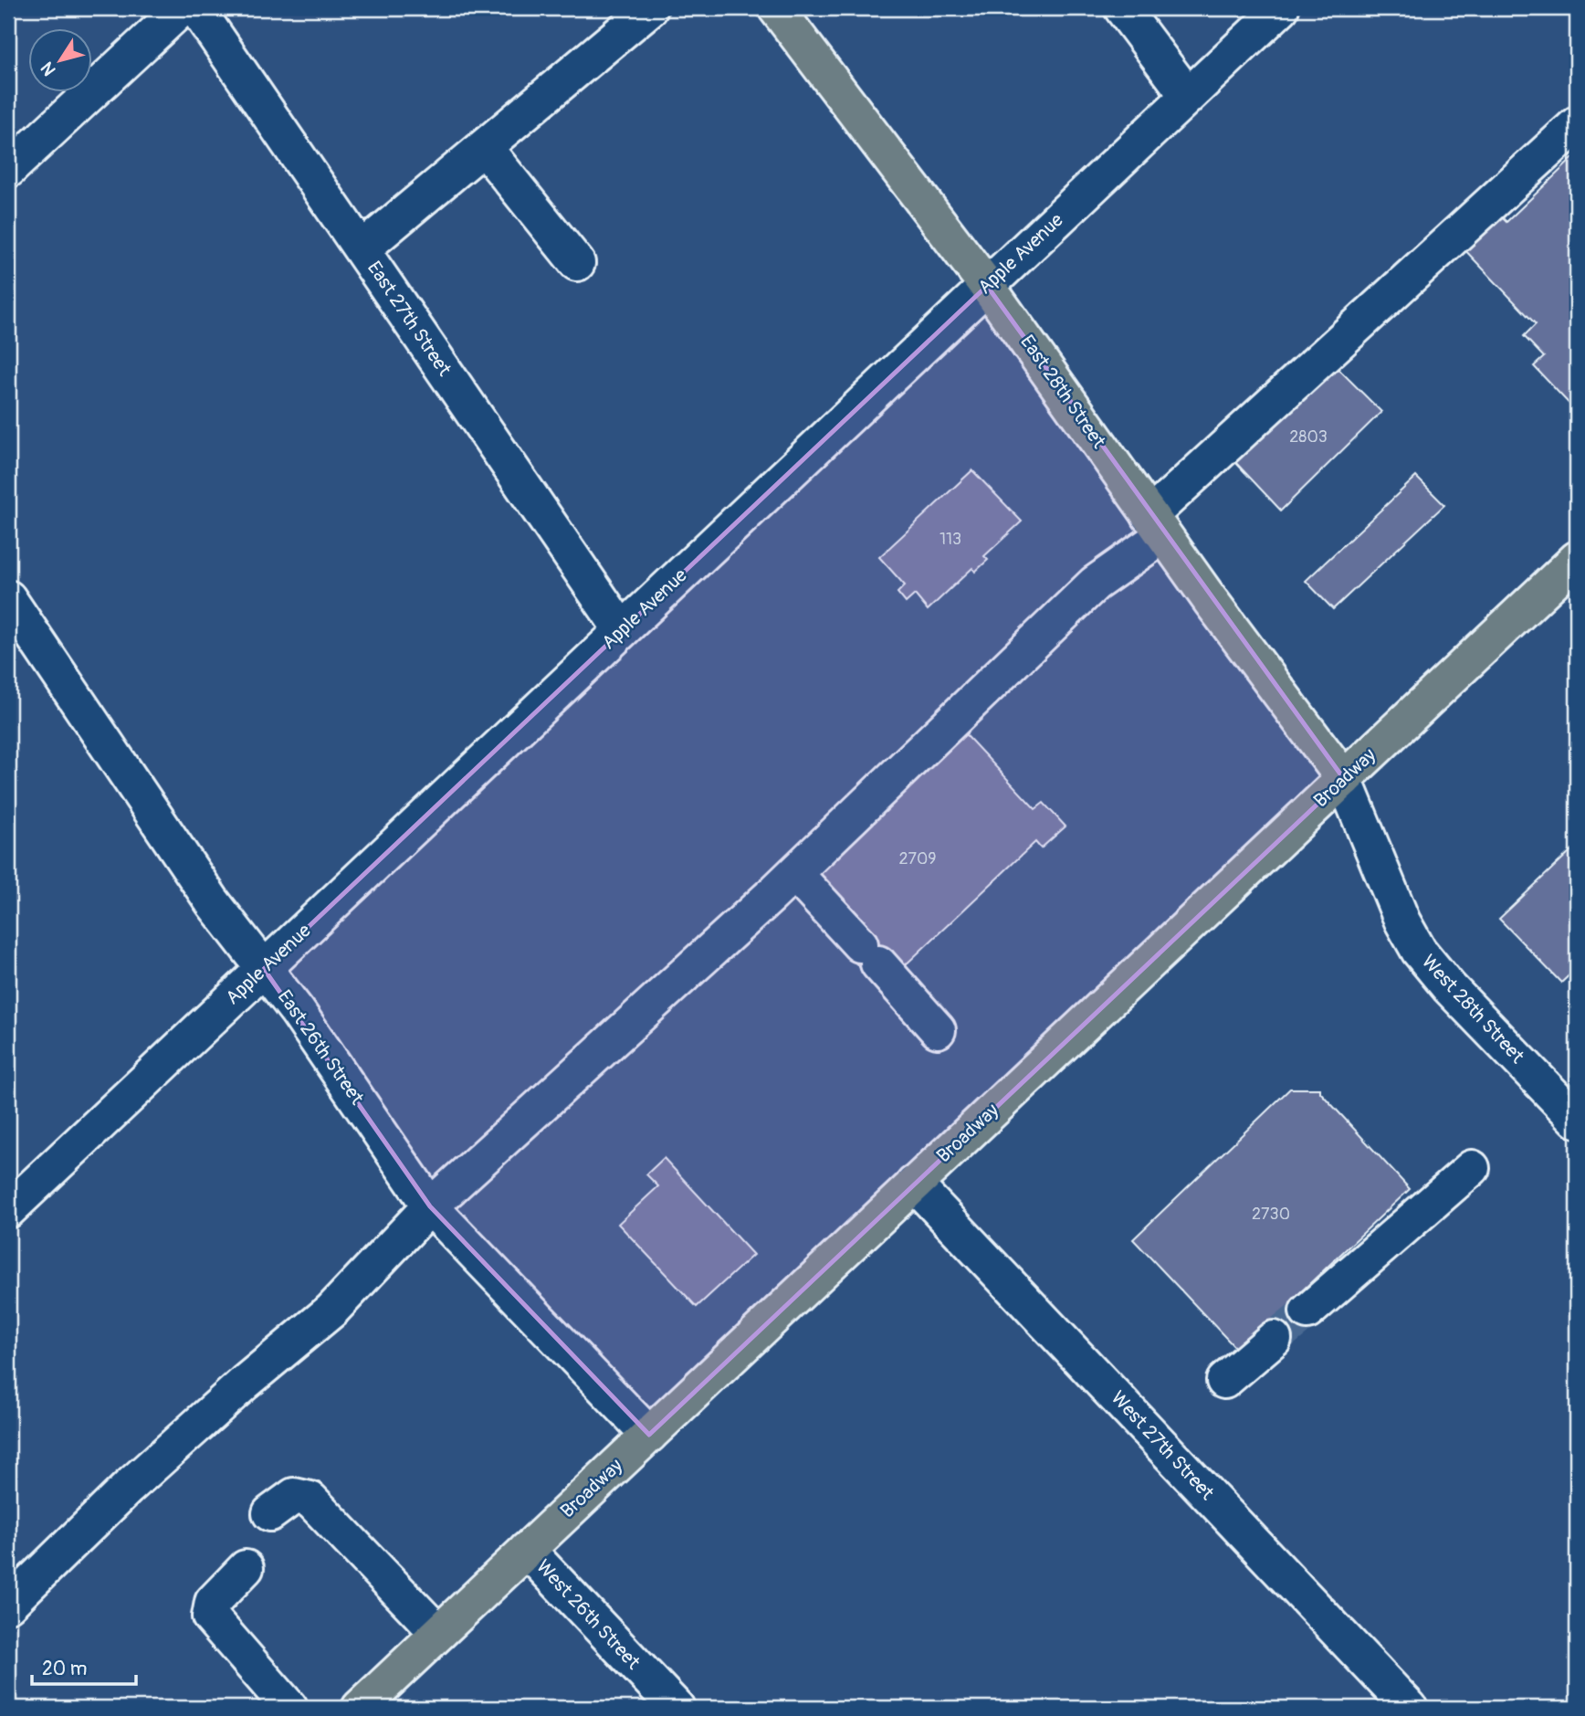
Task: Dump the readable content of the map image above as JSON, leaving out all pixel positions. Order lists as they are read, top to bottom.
{
  "streets": {
    "main road": ["East 28th Street", "Broadway"],
    "street": [
      "Apple Avenue",
      "East 27th Street",
      "West 28th Street",
      "East 26th Street",
      "West 27th Street",
      "West 26th Street"
    ]
  },
  "crossings": [
    ["Apple Avenue", "East 27th Street"],
    ["Apple Avenue", "East 28th Street"],
    ["Apple Avenue", "East 26th Street"],
    ["East 28th Street", "Broadway"],
    ["East 28th Street", "West 28th Street"],
    ["Broadway", "West 28th Street"],
    ["Broadway", "East 26th Street"],
    ["Broadway", "West 27th Street"],
    ["Broadway", "West 26th Street"]
  ],
  "house_numbers": [
    "2803",
    "113",
    "2709",
    "2730"
  ],
  "scale_bar": "20 m",
  "north": "bottom left"
}
